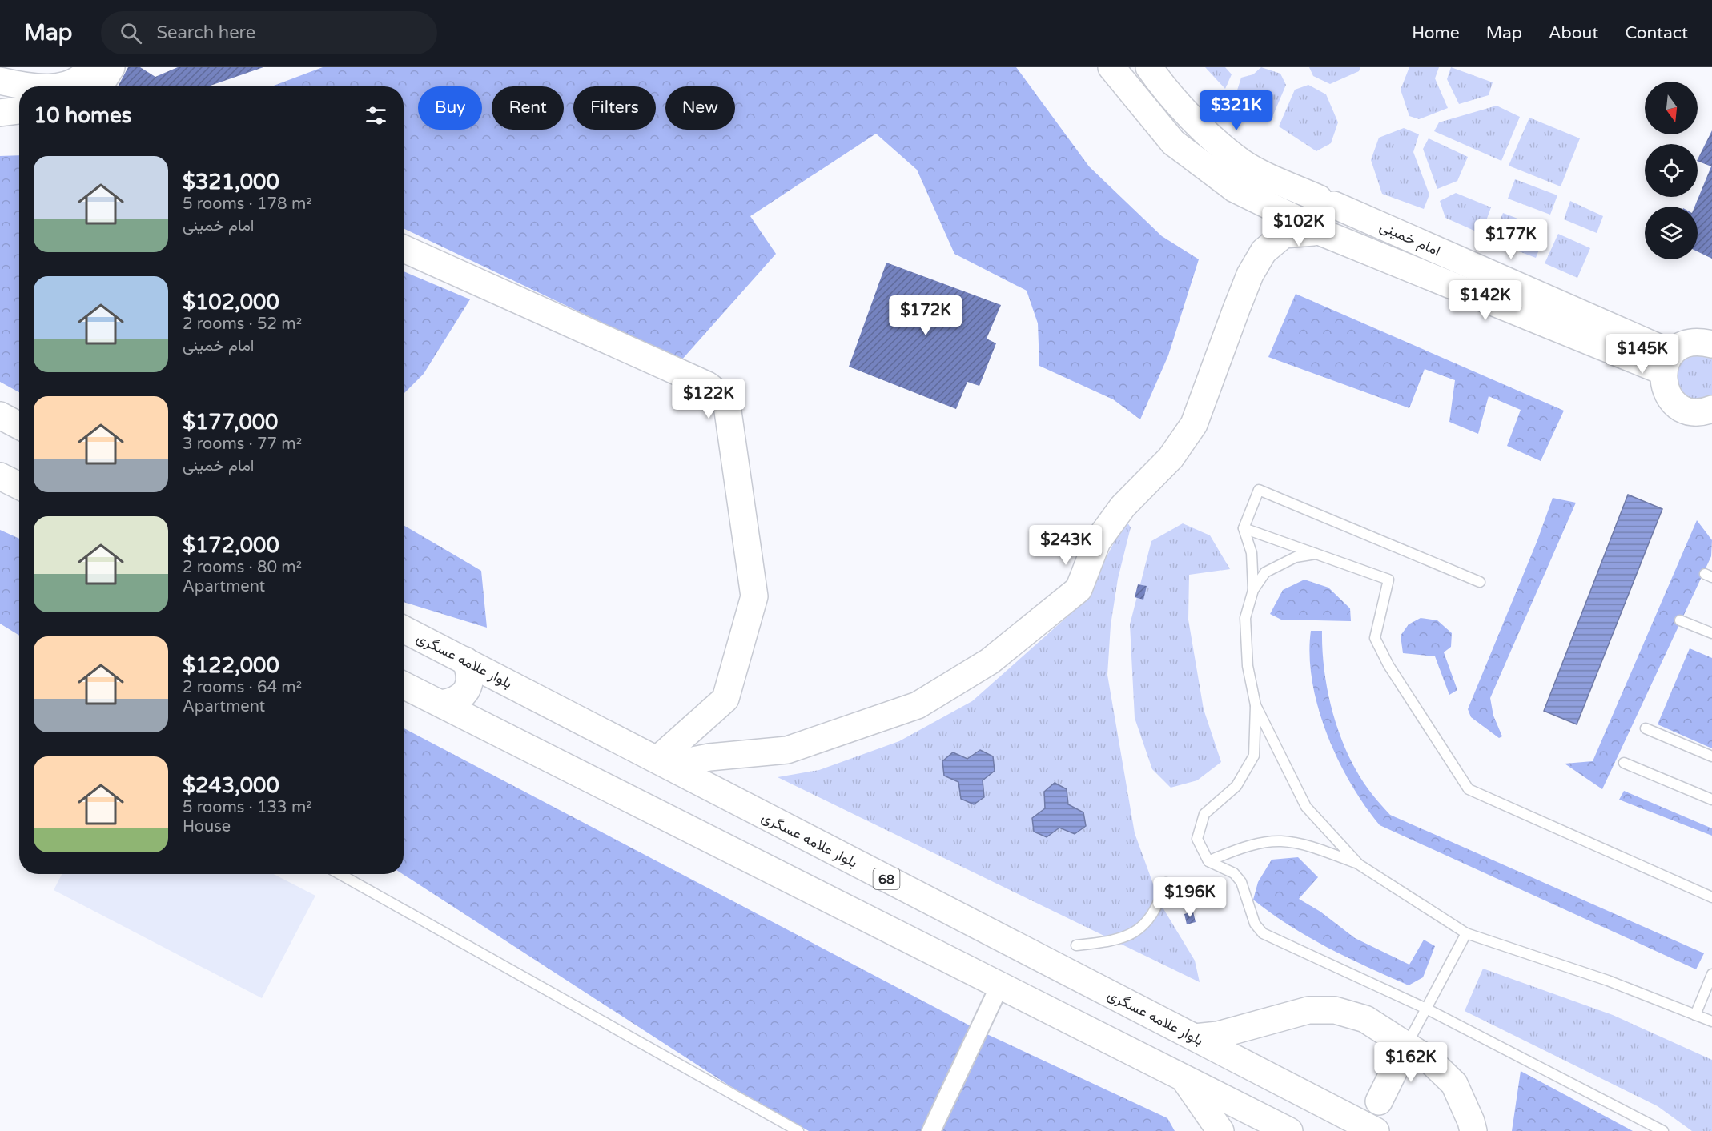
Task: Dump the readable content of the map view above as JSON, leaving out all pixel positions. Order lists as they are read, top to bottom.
{
  "streets": {
    "main road": ["امام خمینی", "بلوار علامه عسگری", "68"]
  },
  "north": "bottom",
  "page": {
    "header": "Map",
    "search": "Search here",
    "nav": [
      "Home",
      "Map",
      "About",
      "Contact"
    ],
    "chip": [
      "Buy",
      "Rent",
      "Filters",
      "New"
    ],
    "heading": "10 homes",
    "price": [
      "$321K",
      "$102K",
      "$177K",
      "$142K",
      "$172K",
      "$145K",
      "$122K",
      "$243K",
      "$196K",
      "$162K"
    ],
    "list": [
      {
        "name": "$321,000",
        "note": "5 rooms · 178 m² · امام خمینی"
      },
      {
        "name": "$102,000",
        "note": "2 rooms · 52 m² · امام خمینی"
      },
      {
        "name": "$177,000",
        "note": "3 rooms · 77 m² · امام خمینی"
      },
      {
        "name": "$172,000",
        "note": "2 rooms · 80 m² · Apartment"
      },
      {
        "name": "$122,000",
        "note": "2 rooms · 64 m² · Apartment"
      },
      {
        "name": "$243,000",
        "note": "5 rooms · 133 m² · House"
      }
    ]
  }
}
